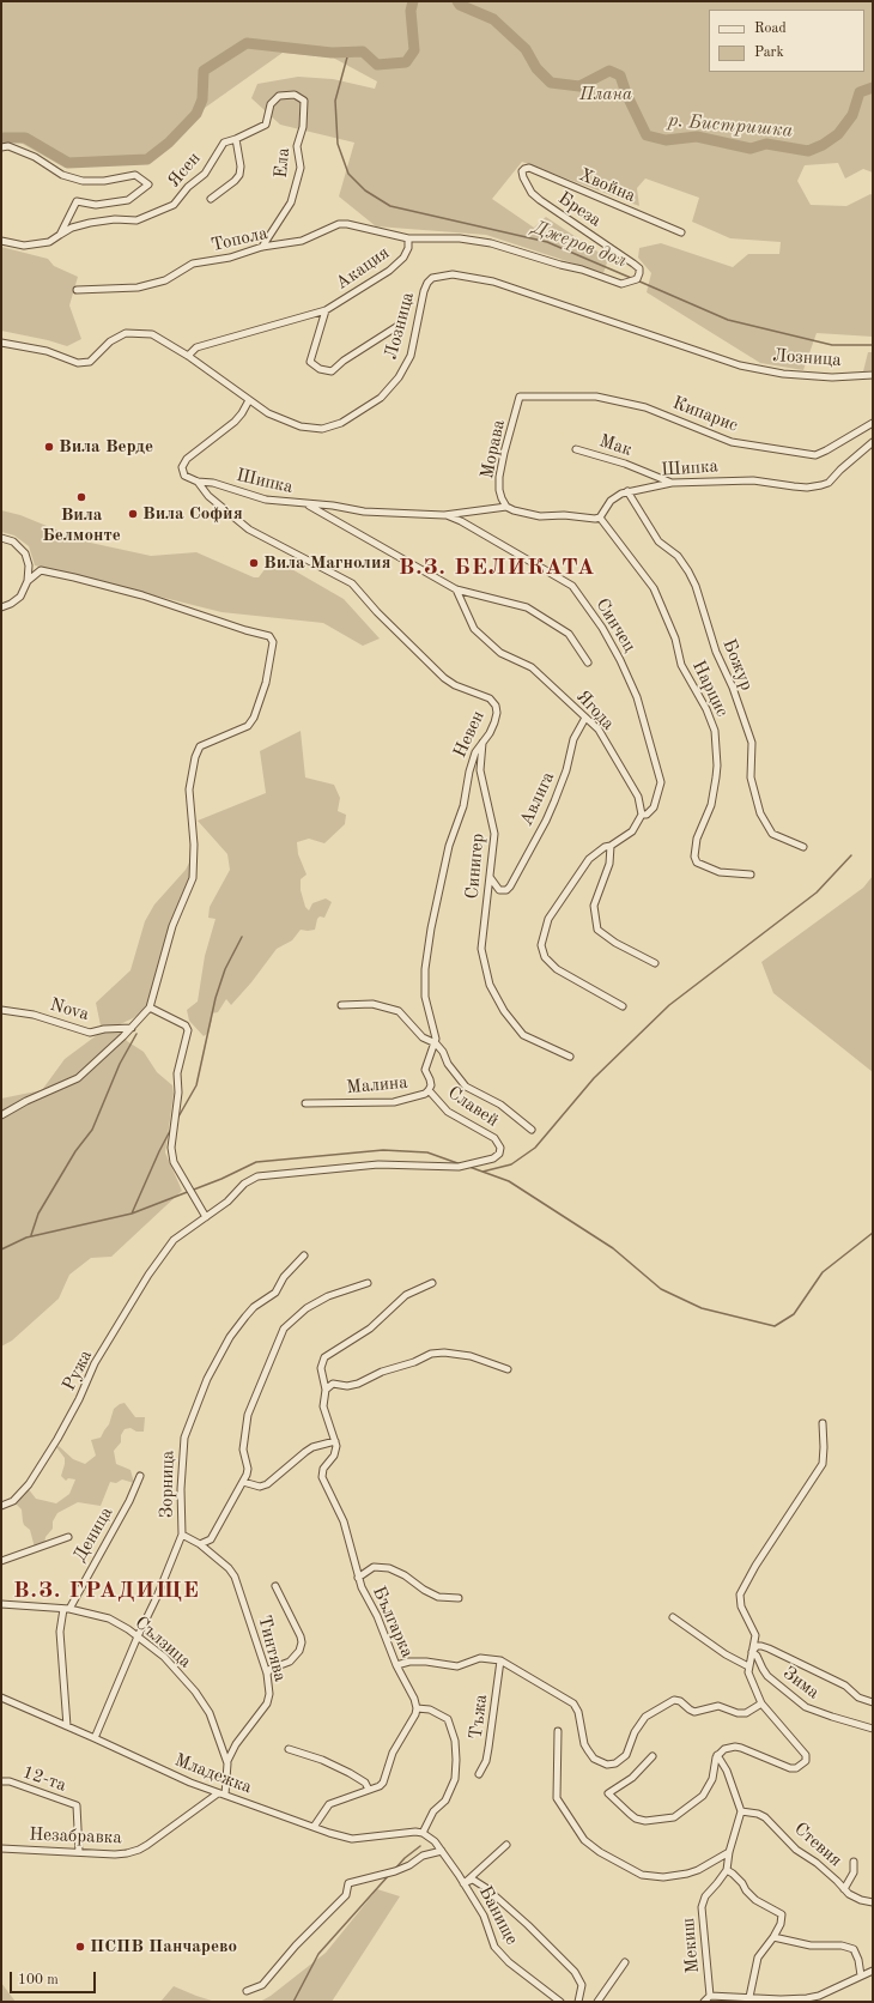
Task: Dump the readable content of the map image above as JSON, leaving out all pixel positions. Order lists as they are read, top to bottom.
{
  "streets": {
    "street": [
      "Ела",
      "Ясен",
      "Хвойна",
      "Бреза",
      "Топола",
      "Акация",
      "Лозница",
      "Кипарис",
      "Мак",
      "Морава",
      "Шипка",
      "Синчец",
      "Божур",
      "Нарцис",
      "Ягода",
      "Невен",
      "Авлига",
      "Синигер",
      "Nova",
      "Малина",
      "Славей",
      "Ружа",
      "Зорница",
      "Деница",
      "Българка",
      "Сълзица",
      "Тинтява",
      "Зима",
      "Тъжа",
      "Младежка",
      "12-та",
      "Незабравка",
      "Стевия",
      "Банище",
      "Мекиш"
    ]
  },
  "crossings": [
    ["Ела", "Ясен"],
    ["Ела", "Топола"],
    ["Хвойна", "Бреза"],
    ["Бреза", "Акация"],
    ["Топола", "Акация"],
    ["Акация", "Лозница"],
    ["Кипарис", "Морава"],
    ["Мак", "Шипка"],
    ["Шипка", "Синчец"],
    ["Шипка", "Божур"],
    ["Шипка", "Нарцис"],
    ["Шипка", "Невен"],
    ["Синчец", "Ягода"],
    ["Ягода", "Авлига"],
    ["Невен", "Синигер"],
    ["Невен", "Малина"],
    ["Авлига", "Синигер"],
    ["Малина", "Славей"],
    ["Славей", "Ружа"],
    ["Зорница", "Сълзица"],
    ["Зорница", "Тинтява"],
    ["Зорница", "Младежка"],
    ["Деница", "Сълзица"],
    ["Деница", "Младежка"],
    ["Сълзица", "Тинтява"],
    ["Сълзица", "Младежка"],
    ["Младежка", "Незабравка"],
    ["Младежка", "Банище"],
    ["12-та", "Незабравка"]
  ],
  "districts": ["В.З. БЕЛИКАТА", "В.З. ГРАДИЩЕ"],
  "water": ["р. Бистришка", "Джеров дол"],
  "parks": ["Плана"],
  "places": [
    "Вила Верде",
    "Вила Белмонте",
    "Вила Софѝя",
    "Вила Магнолия",
    "ПСПВ Панчарево"
  ],
  "legend": ["Road", "Park"],
  "scale_bar": "100 m"
}
